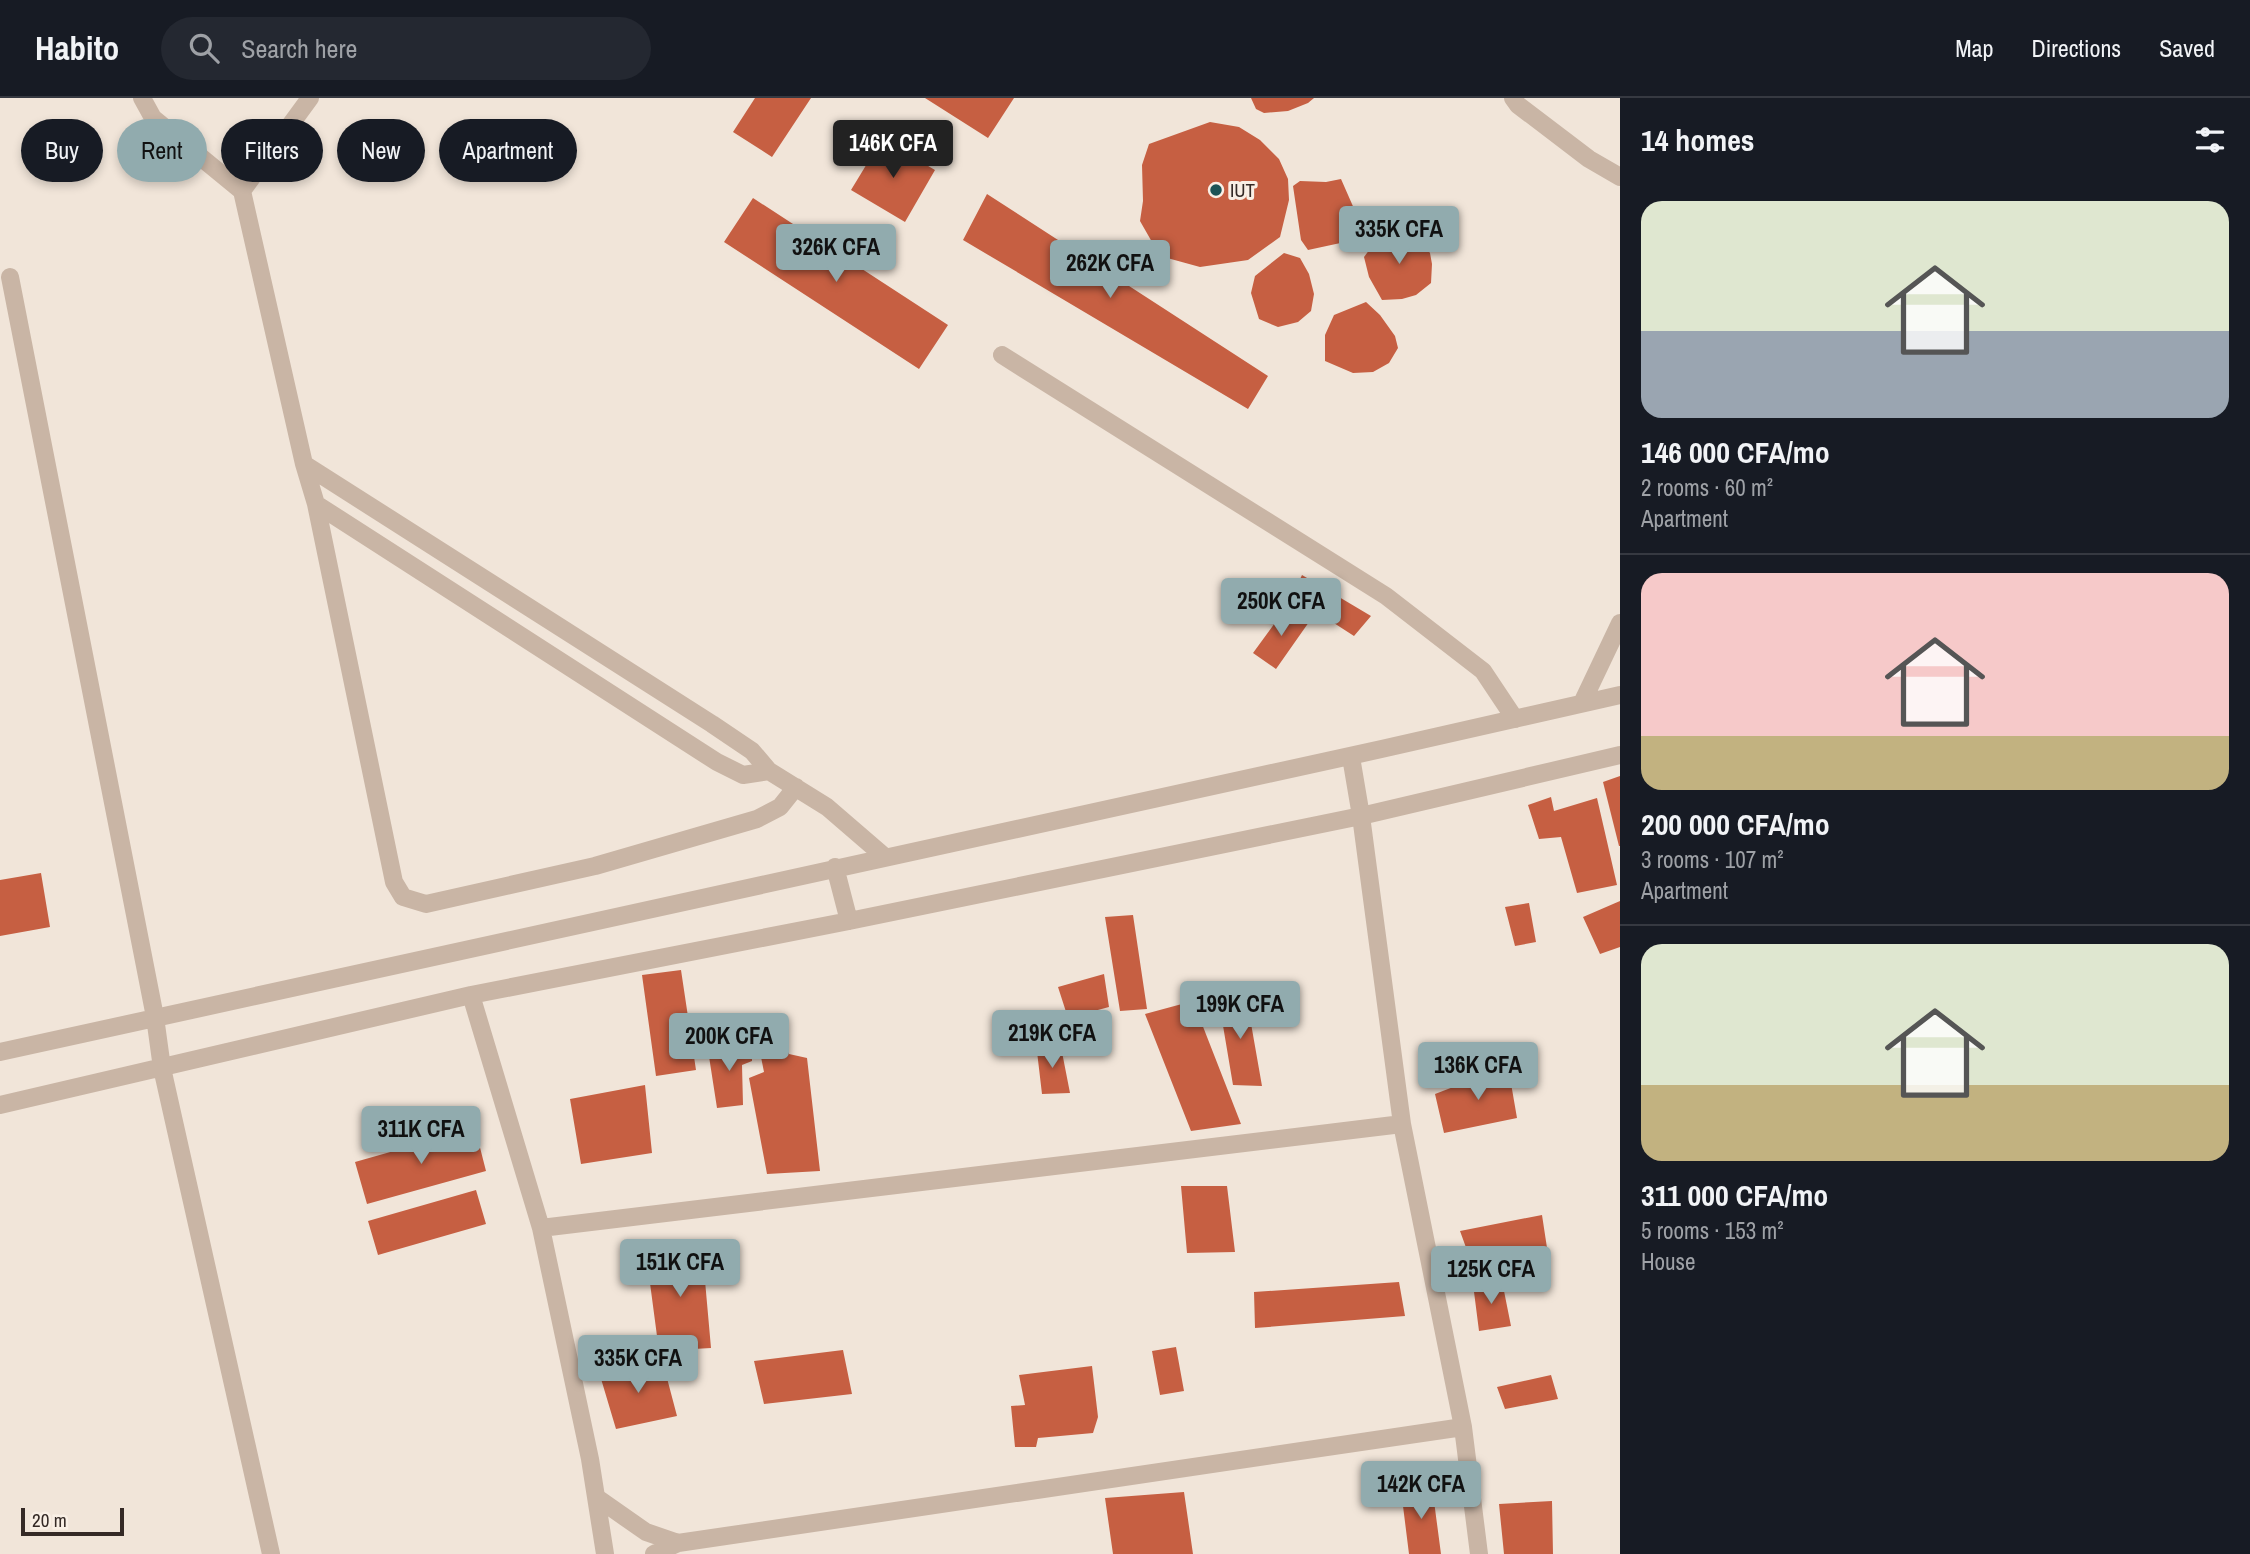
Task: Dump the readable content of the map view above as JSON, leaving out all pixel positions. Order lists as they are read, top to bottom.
{
  "places": ["IUT"],
  "scale_bar": "20 m",
  "page": {
    "header": "Habito",
    "search": "Search here",
    "nav": ["Map", "Directions", "Saved"],
    "heading": "14 homes",
    "chip": [
      "Buy",
      "Rent",
      "Filters",
      "New",
      "Apartment"
    ],
    "price": [
      "146K CFA",
      "335K CFA",
      "326K CFA",
      "262K CFA",
      "250K CFA",
      "199K CFA",
      "219K CFA",
      "200K CFA",
      "136K CFA",
      "311K CFA",
      "151K CFA",
      "125K CFA",
      "335K CFA",
      "142K CFA"
    ],
    "list": [
      {
        "name": "146 000 CFA/mo",
        "note": "2 rooms · 60 m² · Apartment"
      },
      {
        "name": "200 000 CFA/mo",
        "note": "3 rooms · 107 m² · Apartment"
      },
      {
        "name": "311 000 CFA/mo",
        "note": "5 rooms · 153 m² · House"
      }
    ],
    "scale": "20 m"
  }
}
